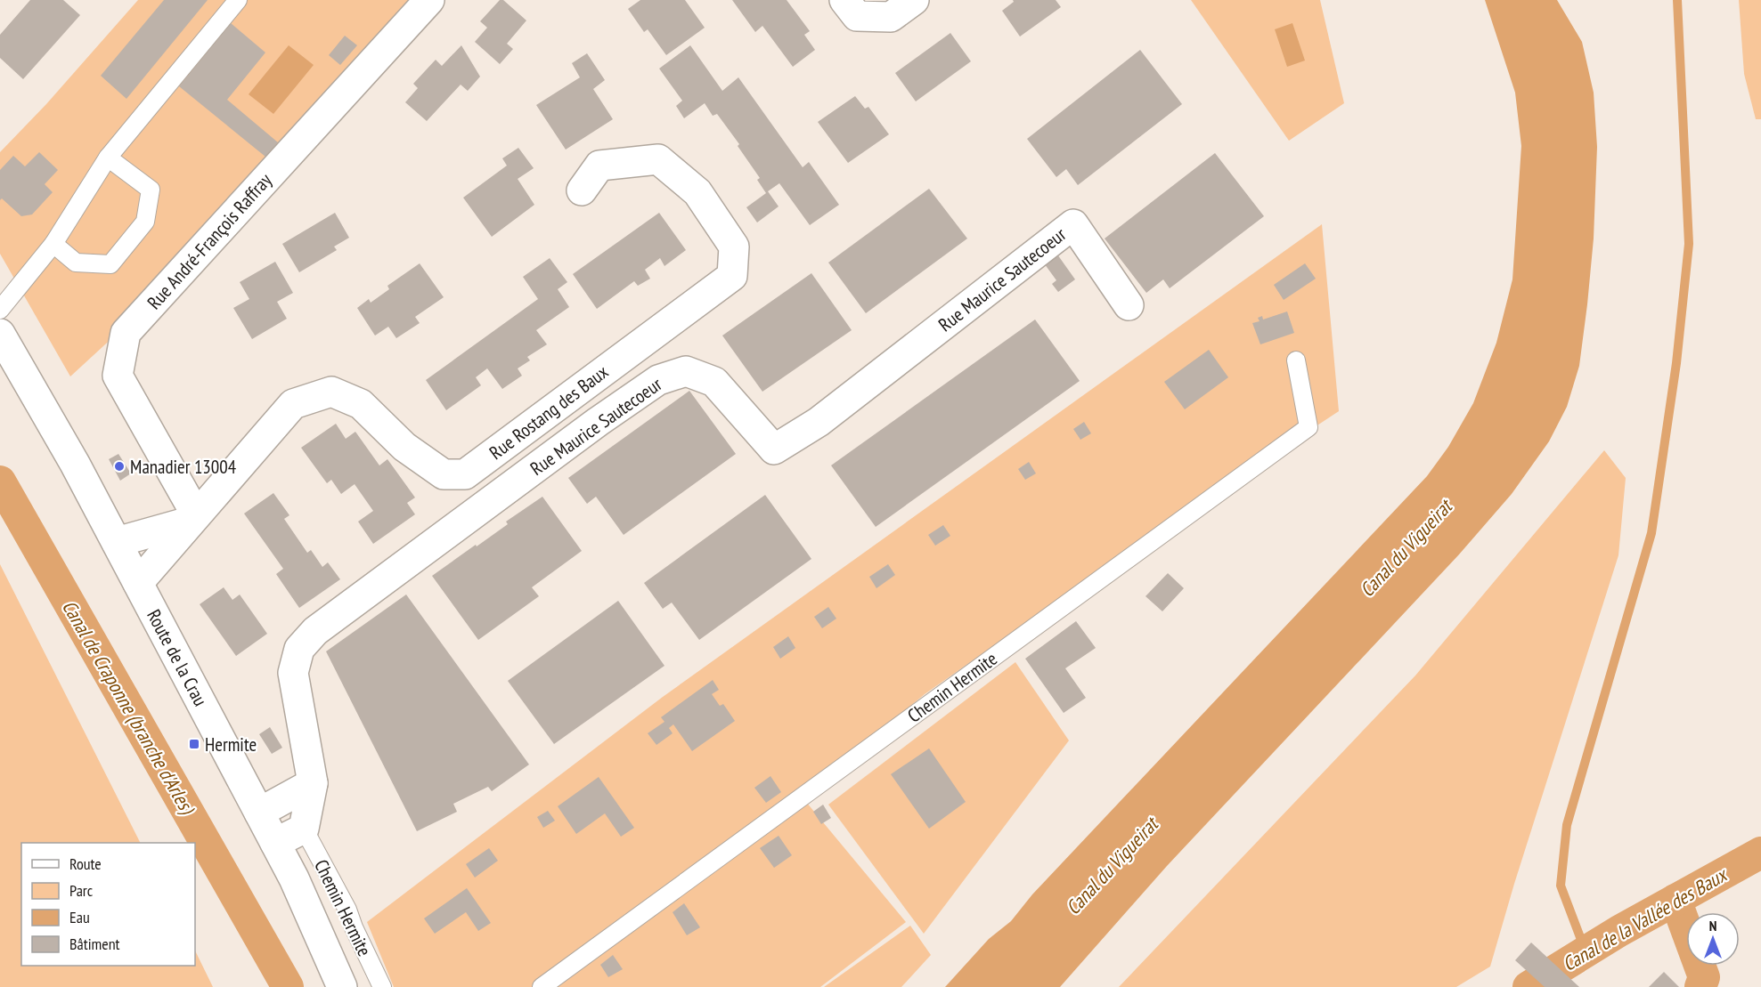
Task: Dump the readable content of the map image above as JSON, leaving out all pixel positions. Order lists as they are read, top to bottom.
{
  "streets": {
    "street": [
      "Rue André-François Raffray",
      "Rue Maurice Sautecoeur",
      "Rue Rostang des Baux",
      "Route de la Crau"
    ],
    "lane": ["Chemin Hermite"]
  },
  "crossings": [
    ["Rue André-François Raffray", "Rue Rostang des Baux"],
    ["Rue Maurice Sautecoeur", "Chemin Hermite"],
    ["Rue Rostang des Baux", "Route de la Crau"]
  ],
  "water": ["Canal du Vigueirat", "Canal de Craponne (branche d'Arles)", "Canal de la Vallée des Baux"],
  "places": {
    "other": ["Manadier 13004"],
    "transit": ["Hermite"]
  },
  "legend": [
    "Route",
    "Parc",
    "Eau",
    "Bâtiment"
  ],
  "north": "top"
}
